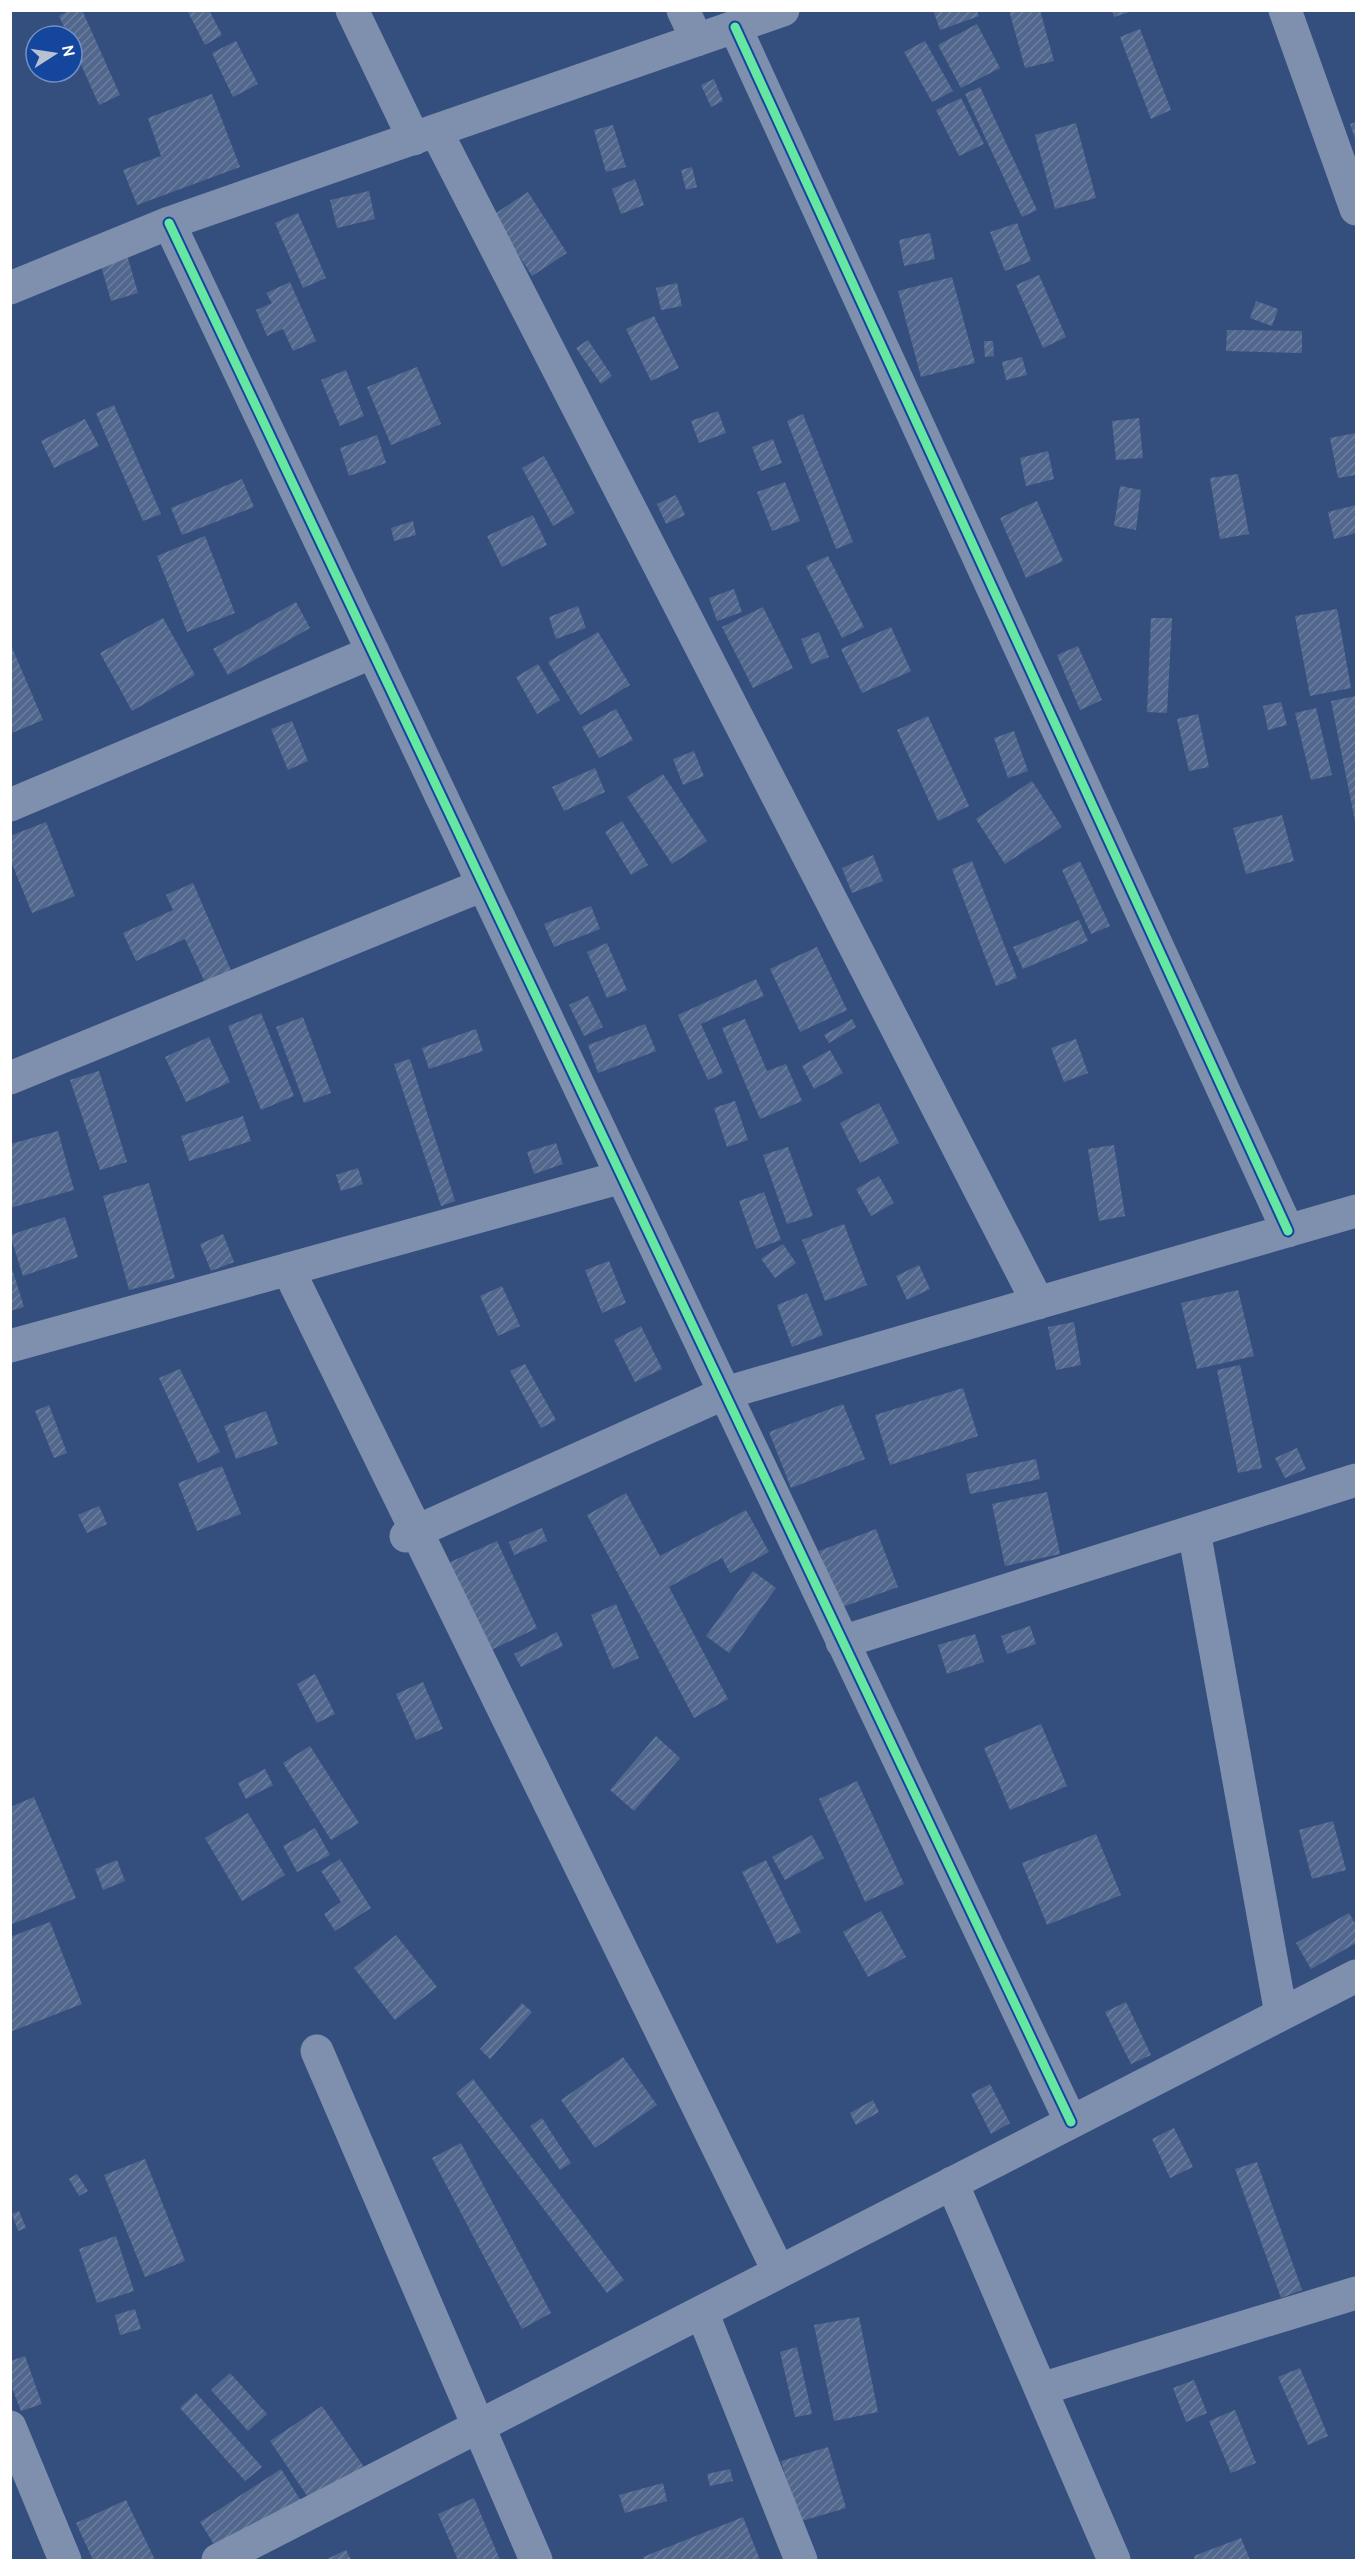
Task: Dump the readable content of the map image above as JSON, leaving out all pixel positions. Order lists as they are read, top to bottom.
{
  "north": "right"
}
